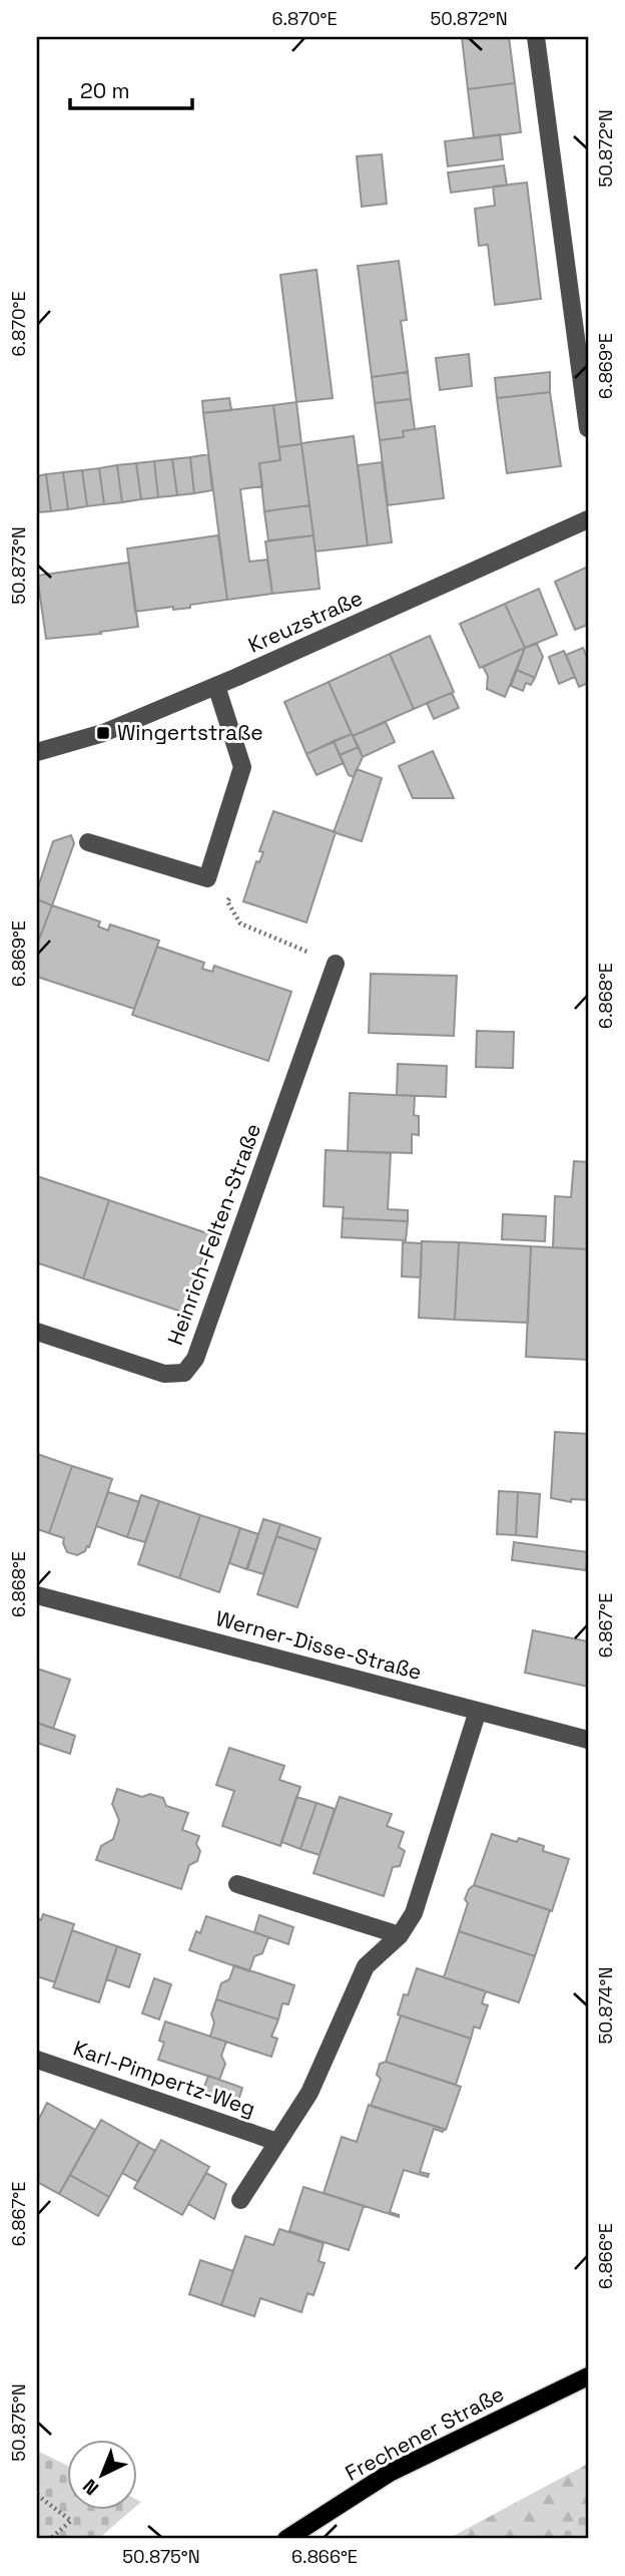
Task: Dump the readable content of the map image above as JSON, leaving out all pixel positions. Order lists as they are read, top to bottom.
{
  "streets": {
    "main road": ["Frechener Straße"],
    "street": [
      "Kreuzstraße",
      "Heinrich-Felten-Straße",
      "Werner-Disse-Straße",
      "Karl-Pimpertz-Weg"
    ]
  },
  "places": {
    "transit": ["Wingertstraße"]
  },
  "scale_bar": "20 m",
  "north": "bottom left",
  "coordinates": [
    "6.870°E",
    "50.872°N",
    "6.869°E",
    "50.873°N",
    "6.868°E",
    "6.867°E",
    "50.874°N",
    "6.866°E",
    "50.875°N"
  ]
}
